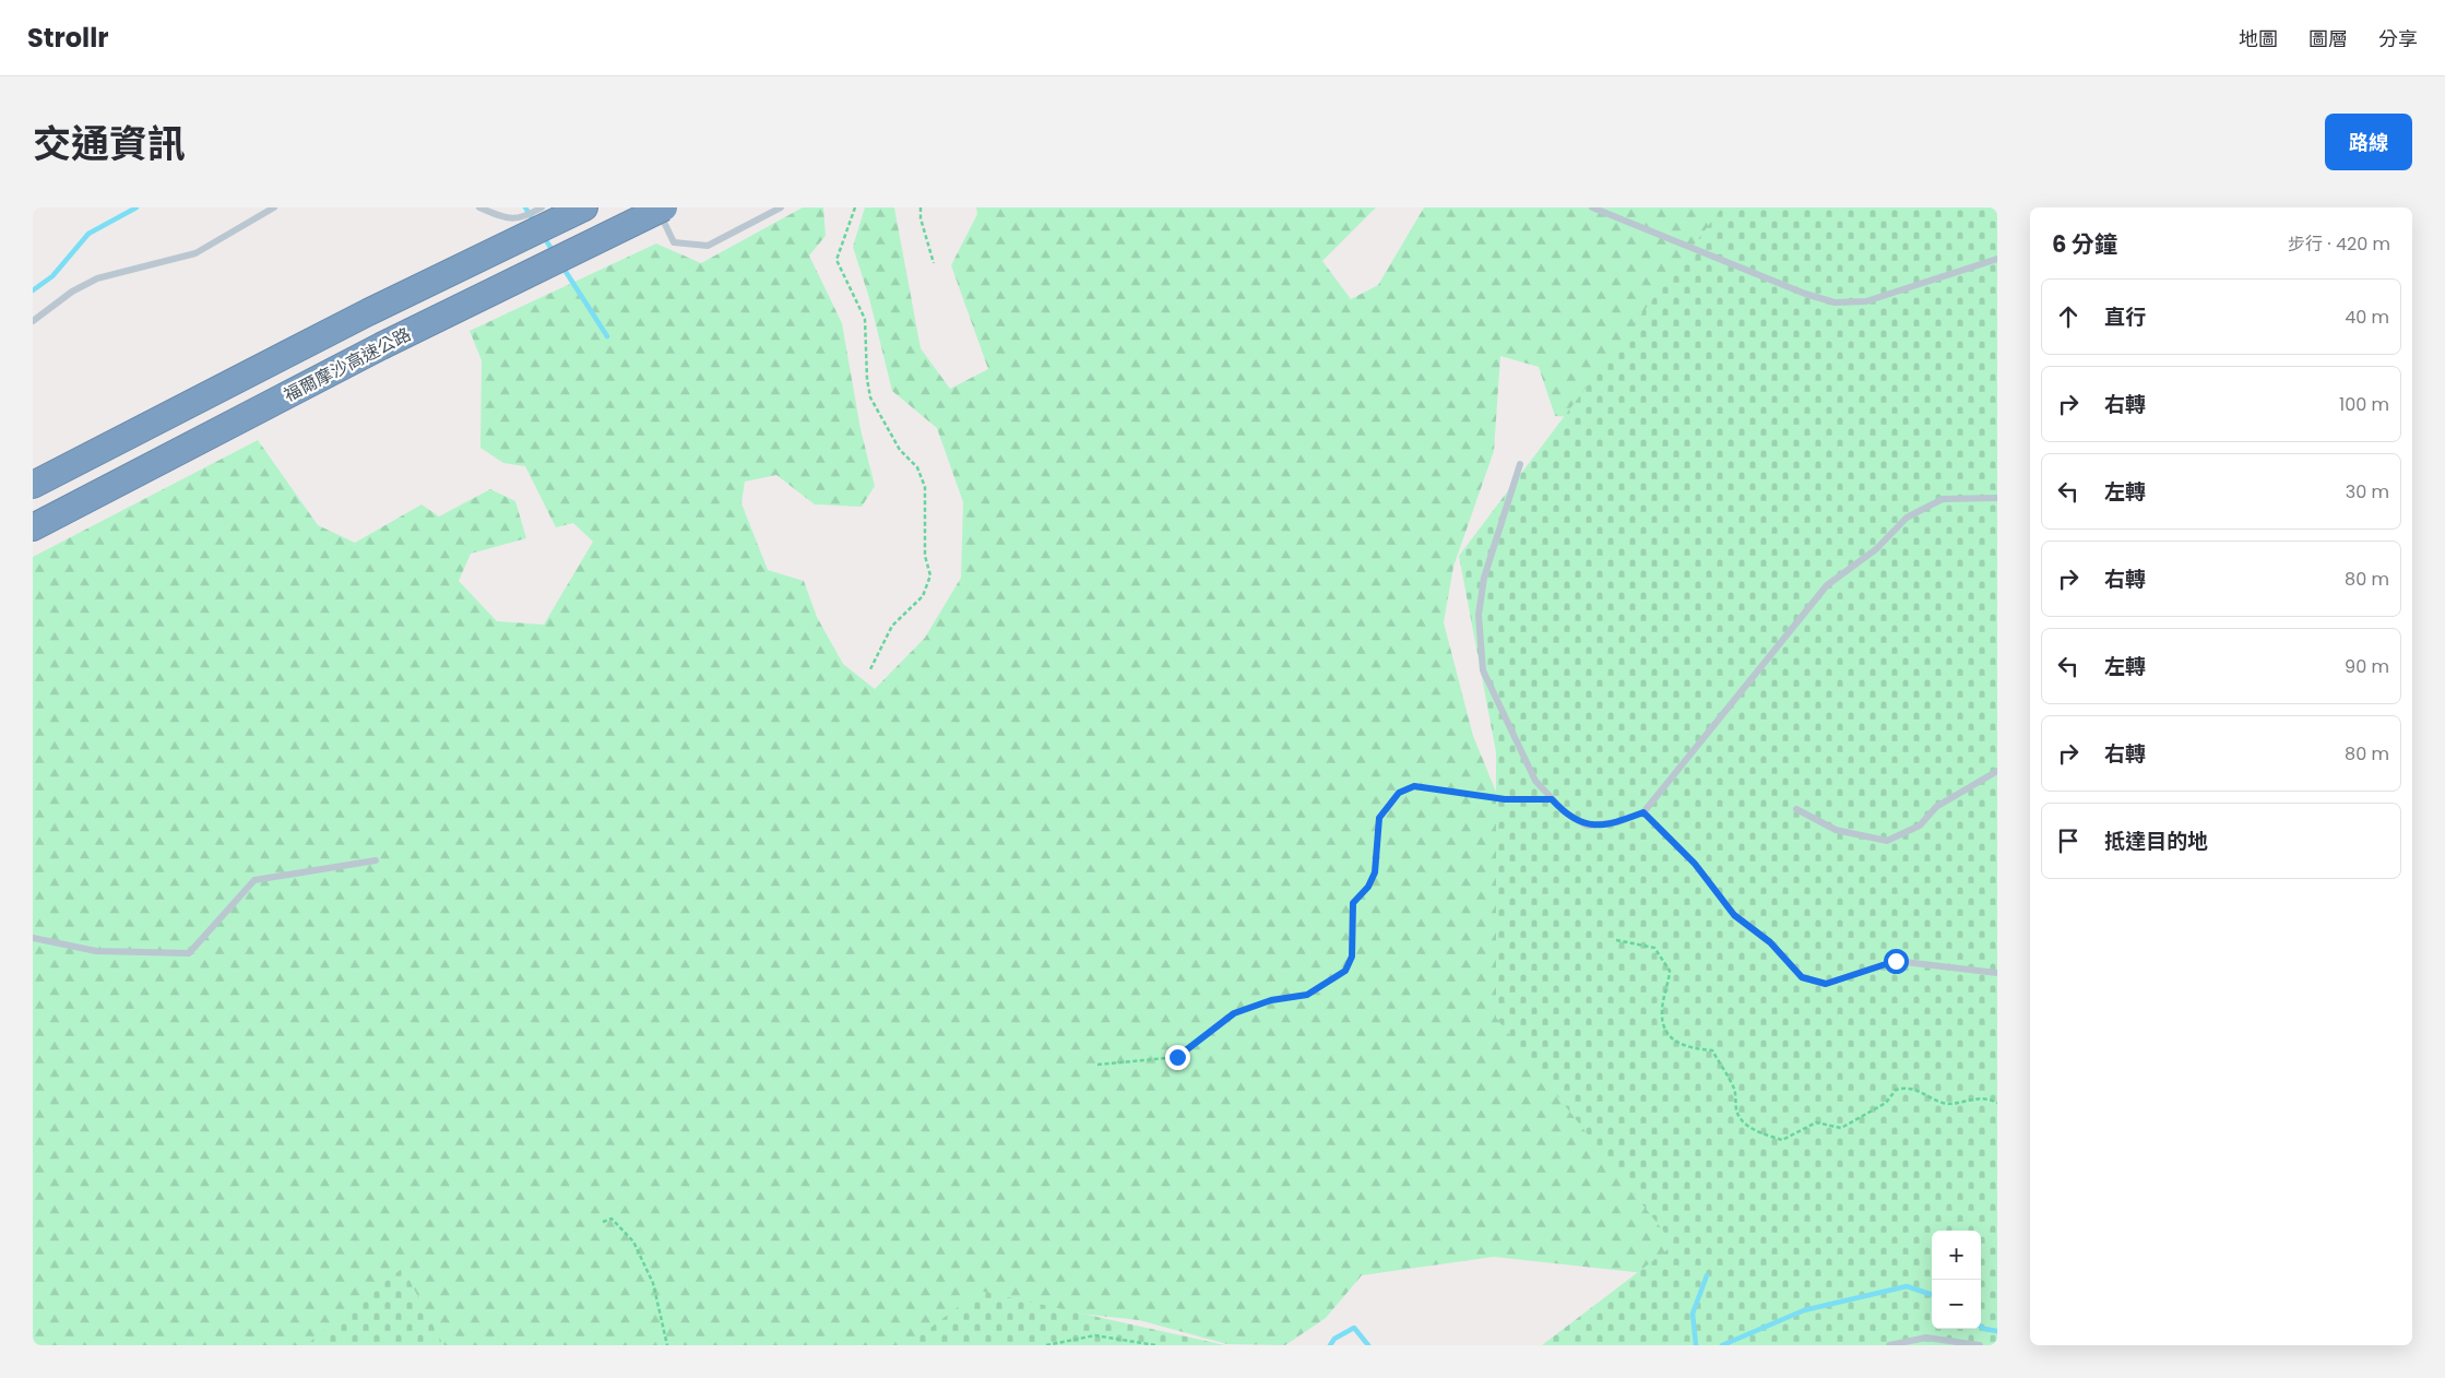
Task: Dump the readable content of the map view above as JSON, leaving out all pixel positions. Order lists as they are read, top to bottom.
{
  "streets": {
    "highway": ["福爾摩沙高速公路"]
  },
  "page": {
    "header": "Strollr",
    "nav": ["地圖", "圖層", "分享"],
    "title": "交通資訊",
    "buttons": "路線",
    "heading": ["6 分鐘", "步行 · 420 m"],
    "list": [
      ["直行", "40 m"],
      ["右轉", "100 m"],
      ["左轉", "30 m"],
      ["右轉", "80 m"],
      ["左轉", "90 m"],
      ["右轉", "80 m"],
      "抵達目的地"
    ],
    "map_buttons": ["+", "−"]
  }
}
